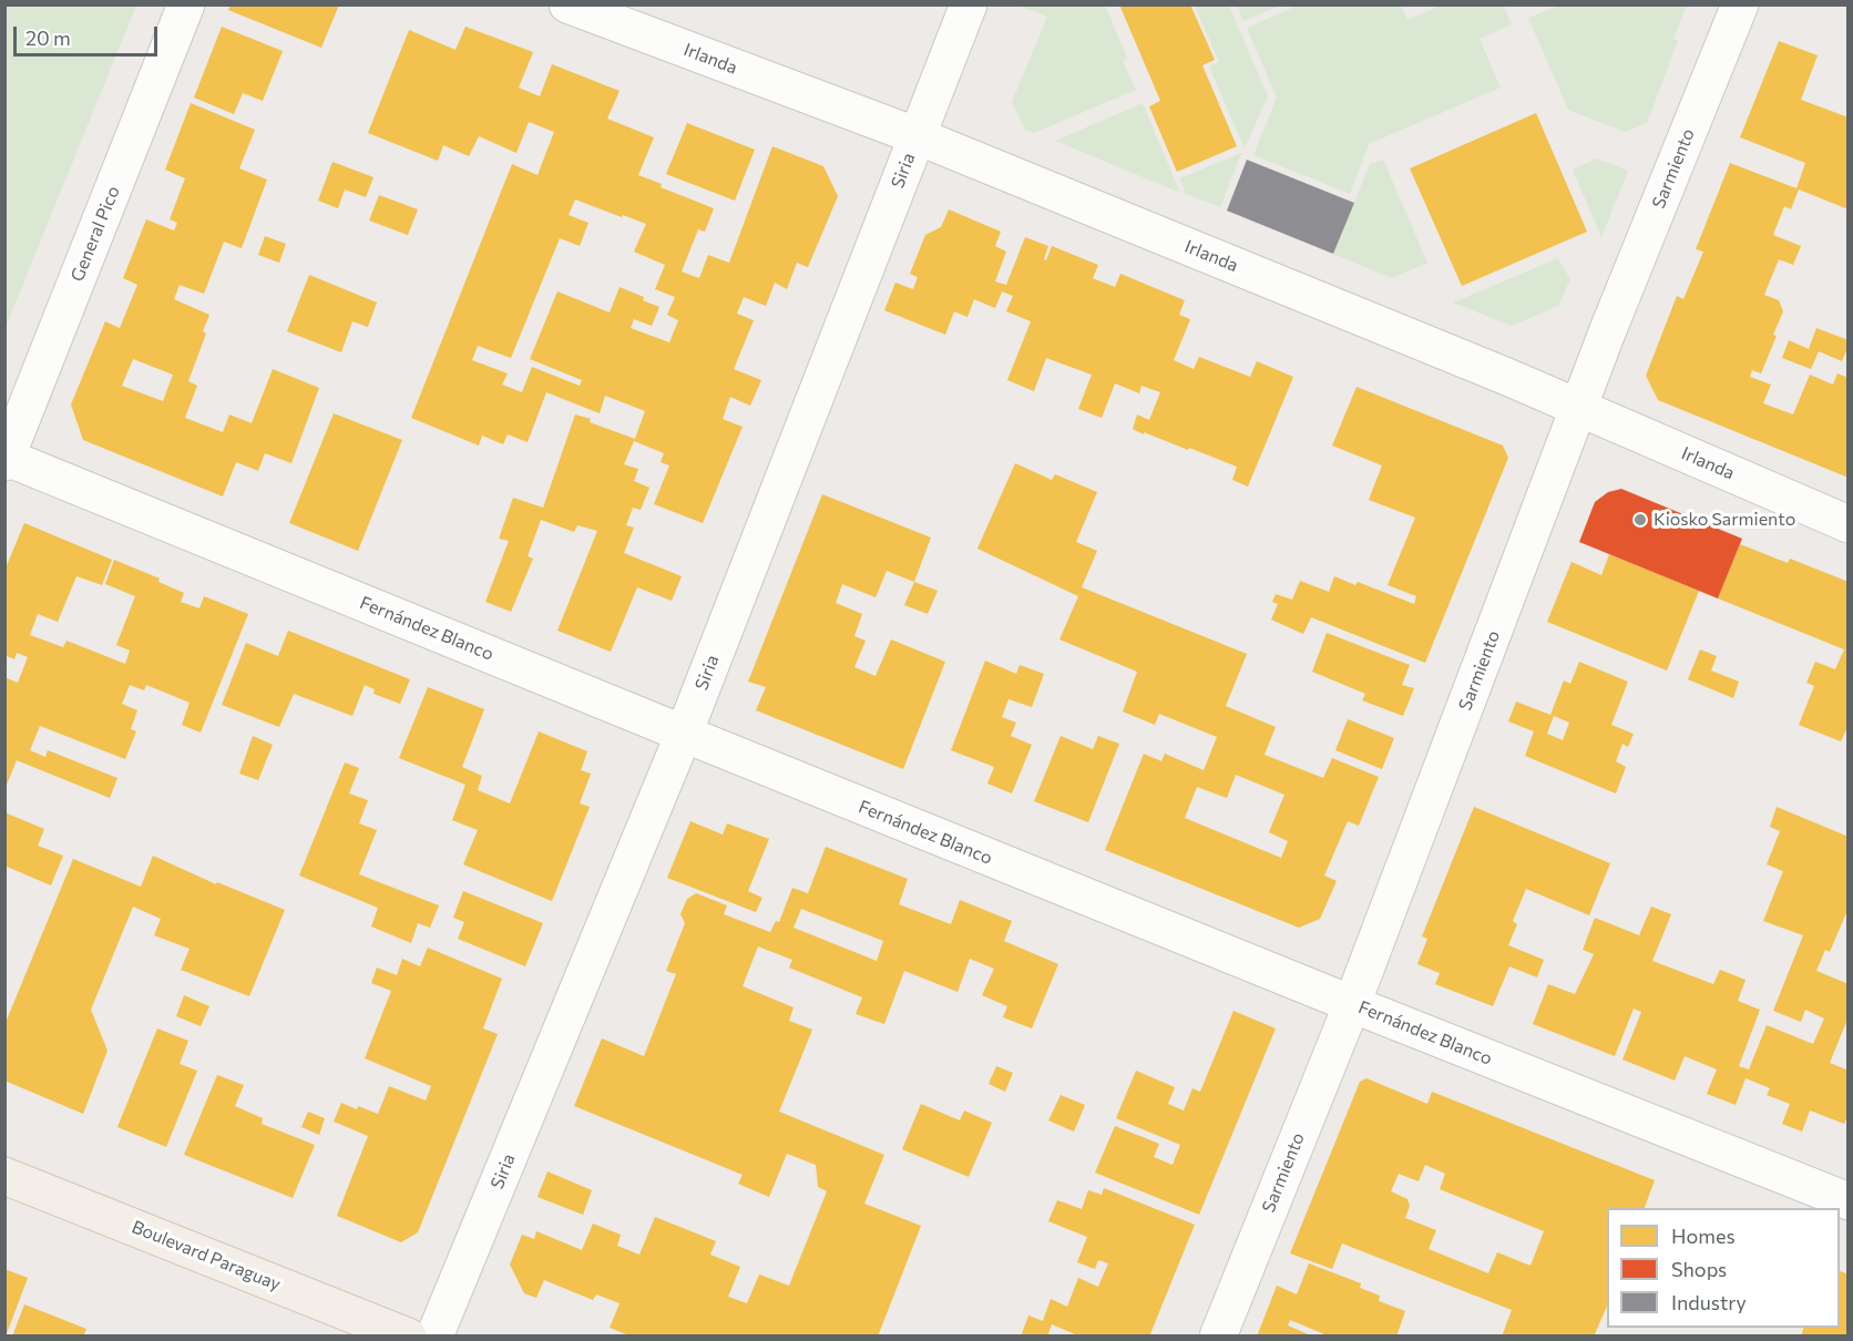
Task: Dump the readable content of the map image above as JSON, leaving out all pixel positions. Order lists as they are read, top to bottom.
{
  "streets": {
    "main road": ["Boulevard Paraguay"],
    "street": [
      "Irlanda",
      "Sarmiento",
      "Siria",
      "General Pico",
      "Fernández Blanco"
    ]
  },
  "crossings": [
    ["Irlanda", "Sarmiento"],
    ["Irlanda", "Siria"],
    ["Sarmiento", "Fernández Blanco"],
    ["Siria", "Fernández Blanco"],
    ["General Pico", "Fernández Blanco"]
  ],
  "places": ["Kiosko Sarmiento"],
  "legend": ["Homes", "Shops", "Industry"],
  "scale_bar": "20 m"
}
